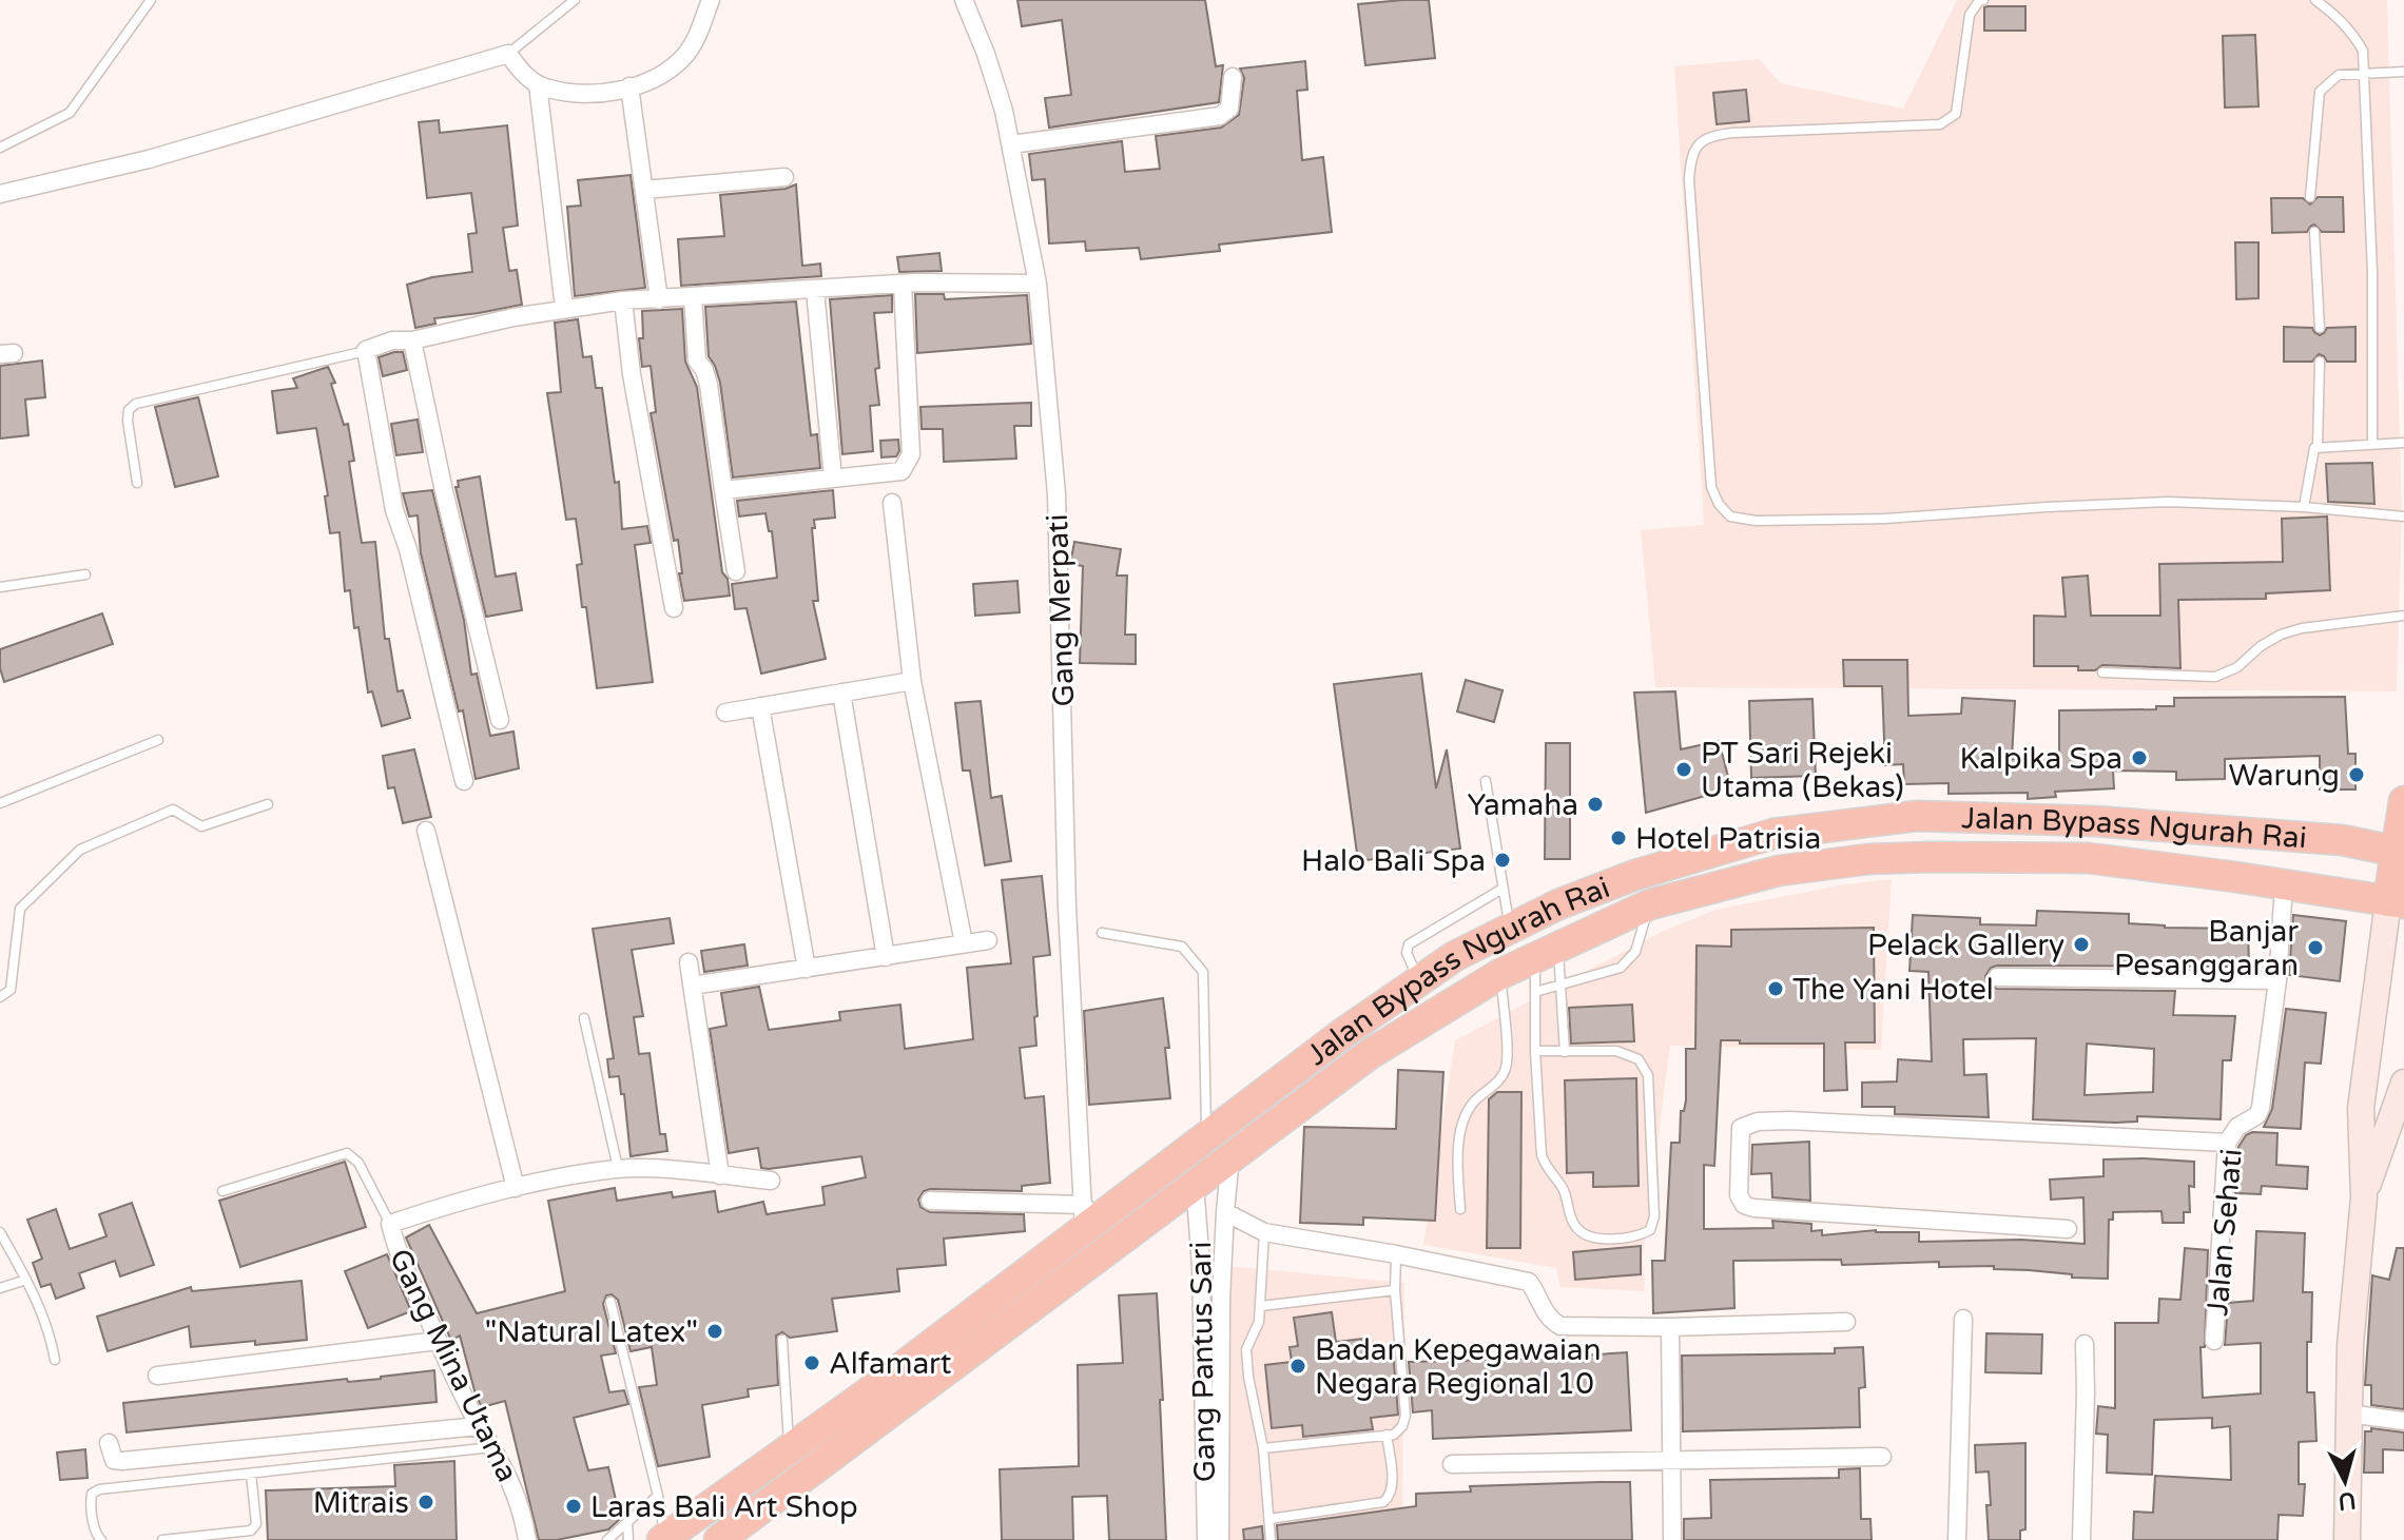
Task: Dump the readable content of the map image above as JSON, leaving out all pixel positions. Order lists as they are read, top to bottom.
{
  "streets": {
    "highway": ["Jalan Bypass Ngurah Rai"],
    "street": [
      "Gang Merpati",
      "Jalan Sehati",
      "Gang Pantus Sari",
      "Gang Mina Utama"
    ]
  },
  "crossings": [
    ["Gang Merpati", "Jalan Bypass Ngurah Rai"],
    ["Jalan Bypass Ngurah Rai", "Jalan Sehati"],
    ["Jalan Bypass Ngurah Rai", "Gang Pantus Sari"]
  ],
  "places": [
    "Kalpika Spa",
    "PT Sari Rejeki Utama (Bekas)",
    "Warung",
    "Yamaha",
    "Hotel Patrisia",
    "Halo Bali Spa",
    "Pelack Gallery",
    "Banjar Pesanggaran",
    "The Yani Hotel",
    "\"Natural Latex\"",
    "Alfamart",
    "Badan Kepegawaian Negara Regional 10",
    "Mitrais",
    "Laras Bali Art Shop"
  ],
  "north": "bottom"
}
